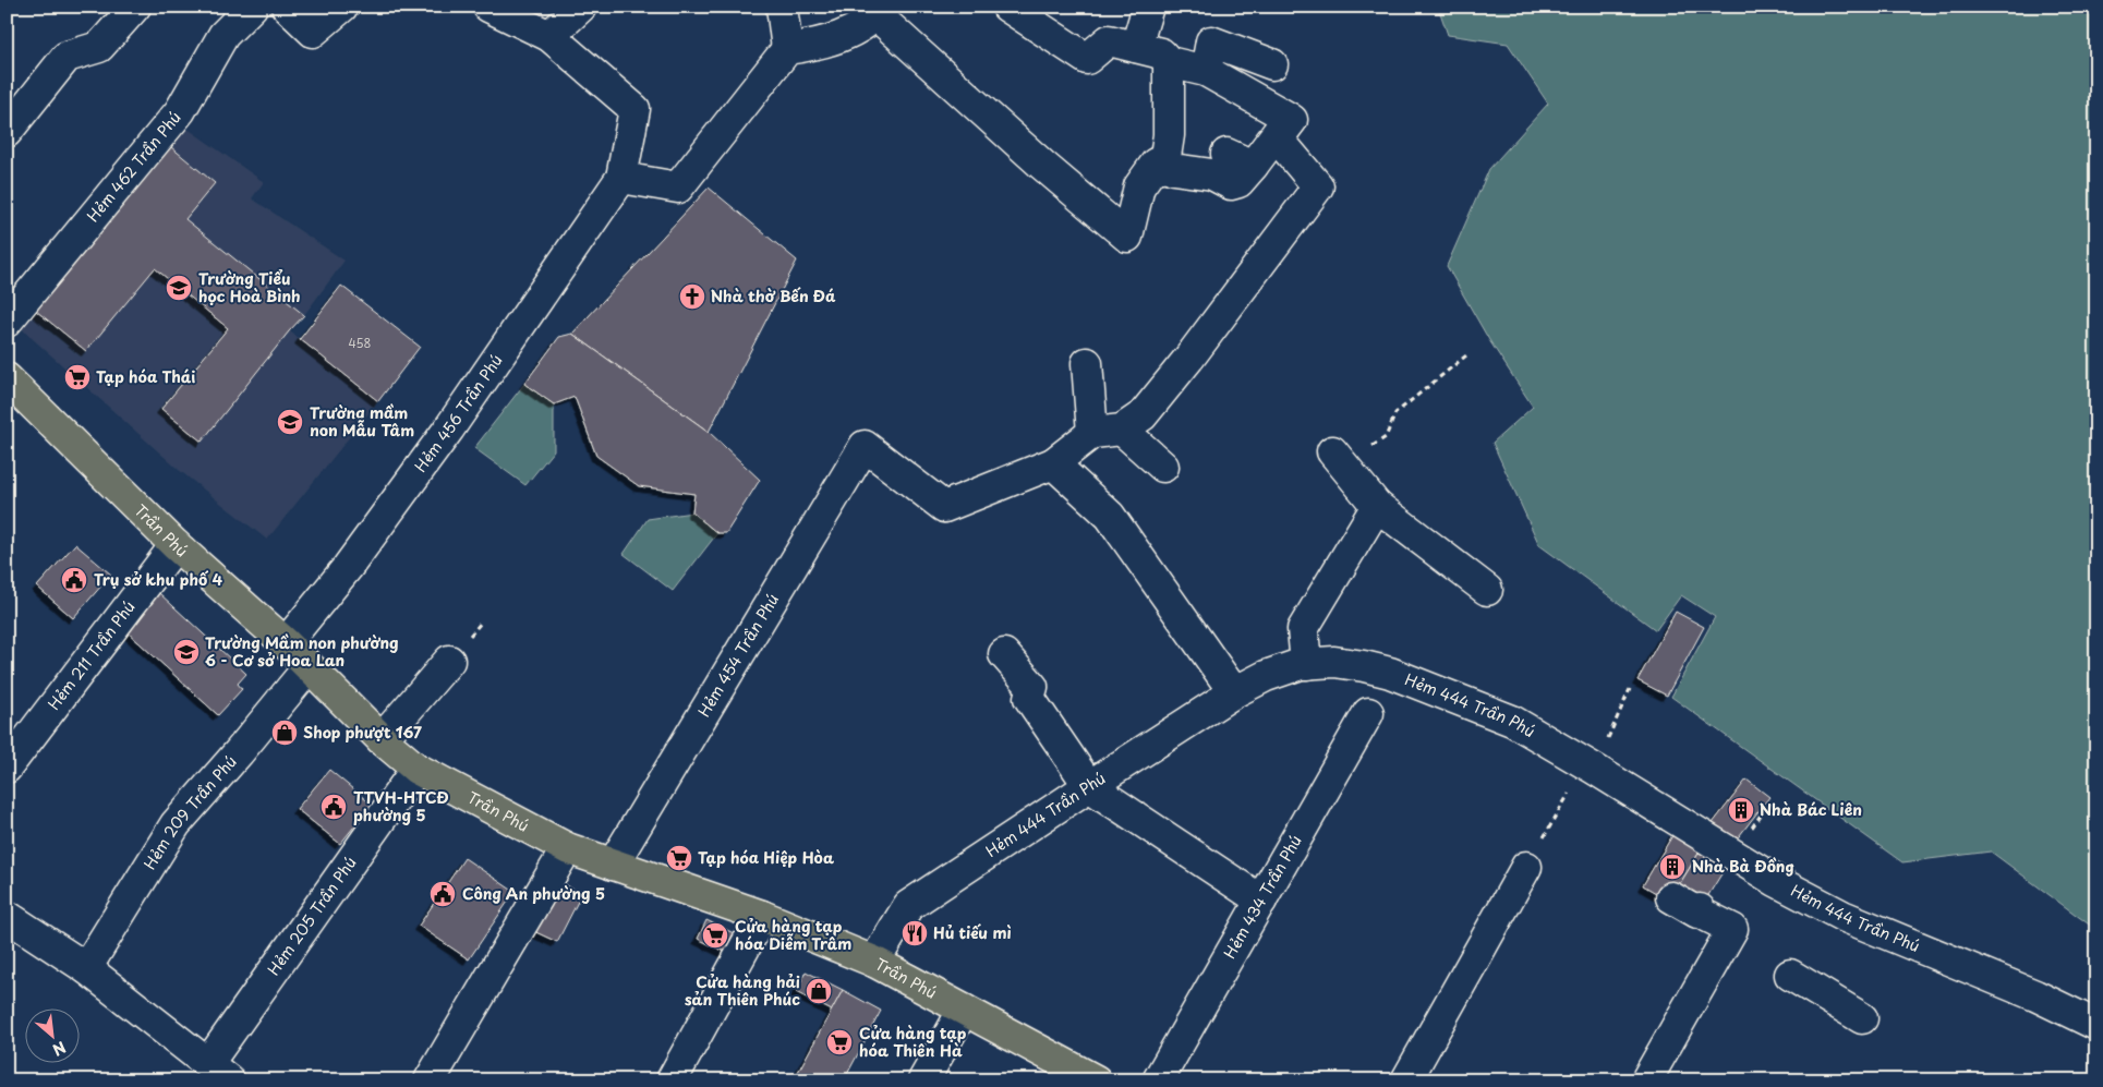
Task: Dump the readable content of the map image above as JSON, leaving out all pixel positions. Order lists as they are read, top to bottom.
{
  "streets": {
    "main road": ["Trần Phú"],
    "street": [
      "Hẻm 462 Trần Phú",
      "Hẻm 456 Trần Phú",
      "Hẻm 454 Trần Phú",
      "Hẻm 211 Trần Phú",
      "Hẻm 444 Trần Phú",
      "Hẻm 209 Trần Phú",
      "Hẻm 434 Trần Phú",
      "Hẻm 205 Trần Phú"
    ]
  },
  "crossings": [
    ["Hẻm 456 Trần Phú", "Trần Phú"],
    ["Trần Phú", "Hẻm 454 Trần Phú"],
    ["Trần Phú", "Hẻm 211 Trần Phú"],
    ["Trần Phú", "Hẻm 444 Trần Phú"],
    ["Trần Phú", "Hẻm 209 Trần Phú"],
    ["Trần Phú", "Hẻm 205 Trần Phú"]
  ],
  "places": {
    "school or university": ["Trường Tiểu học Hoà Bình", "Trường mầm non Mẫu Tâm", "Trường Mầm non phường 6 - Cơ sở Hoa Lan"],
    "church": ["Nhà thờ Bến Đá"],
    "supermarket": [
      "Tạp hóa Thái",
      "Tạp hóa Hiệp Hòa",
      "Cửa hàng tạp hóa Diễm Trâm",
      "Cửa hàng tạp hóa Thiên Hà"
    ],
    "public building": ["Trụ sở khu phố 4", "TTVH-HTCĐ phường 5", "Công An phường 5"],
    "shop": ["Shop phượt 167", "Cửa hàng hải sản Thiên Phúc"],
    "building": ["Nhà Bác Liên", "Nhà Bà Đồng"],
    "restaurant": ["Hủ tiếu mì"]
  },
  "house_numbers": ["458"],
  "north": "bottom right"
}
